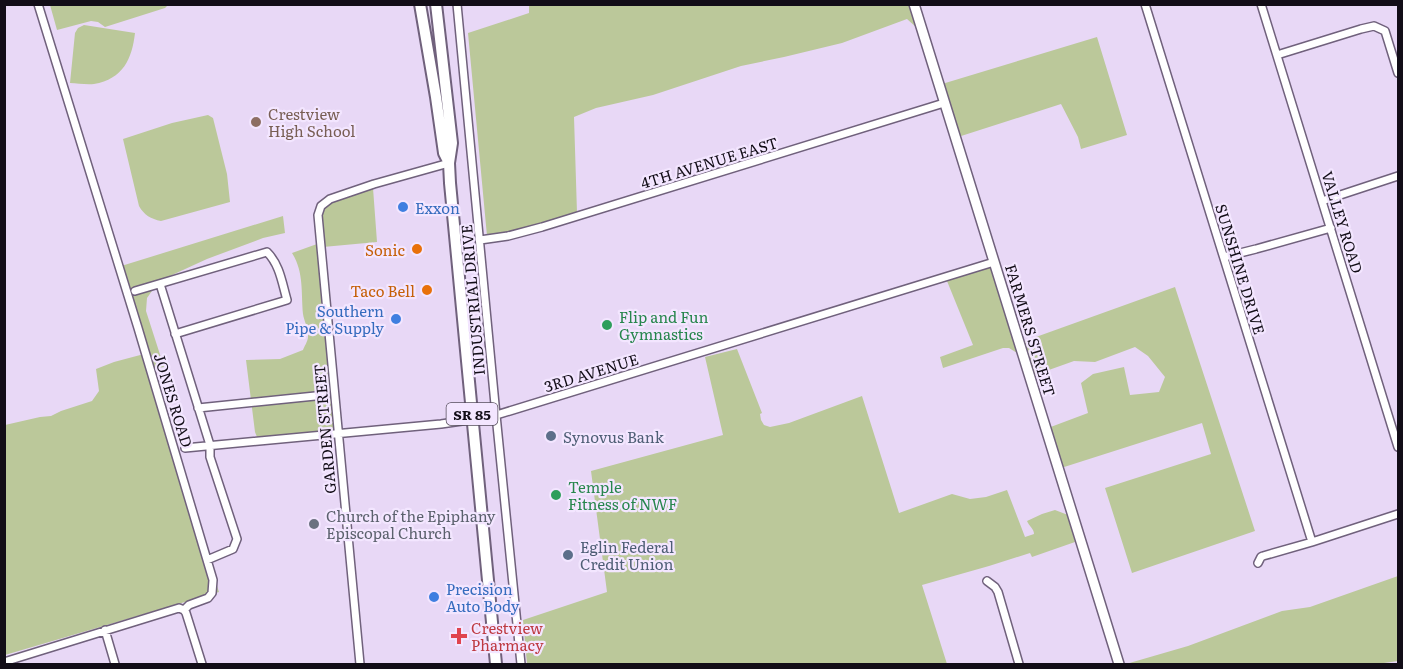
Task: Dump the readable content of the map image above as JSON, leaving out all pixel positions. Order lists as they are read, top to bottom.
{
  "streets": {
    "main road": ["SR 85"],
    "street": [
      "4TH AVENUE EAST",
      "VALLEY ROAD",
      "SUNSHINE DRIVE",
      "INDUSTRIAL DRIVE",
      "FARMERS STREET",
      "3RD AVENUE",
      "JONES ROAD",
      "GARDEN STREET"
    ]
  },
  "crossings": [
    ["4TH AVENUE EAST", "INDUSTRIAL DRIVE"],
    ["4TH AVENUE EAST", "FARMERS STREET"],
    ["INDUSTRIAL DRIVE", "3RD AVENUE"],
    ["FARMERS STREET", "3RD AVENUE"],
    ["3RD AVENUE", "SR 85"],
    ["3RD AVENUE", "GARDEN STREET"],
    ["SR 85", "GARDEN STREET"]
  ],
  "places": {
    "other": [
      "Crestview High School",
      "Exxon",
      "Sonic",
      "Taco Bell",
      "Southern Pipe & Supply",
      "Flip and Fun Gymnastics",
      "Synovus Bank",
      "Temple Fitness of NWF",
      "Church of the Epiphany Episcopal Church",
      "Eglin Federal Credit Union",
      "Precision Auto Body"
    ],
    "health": ["Crestview Pharmacy"]
  }
}
